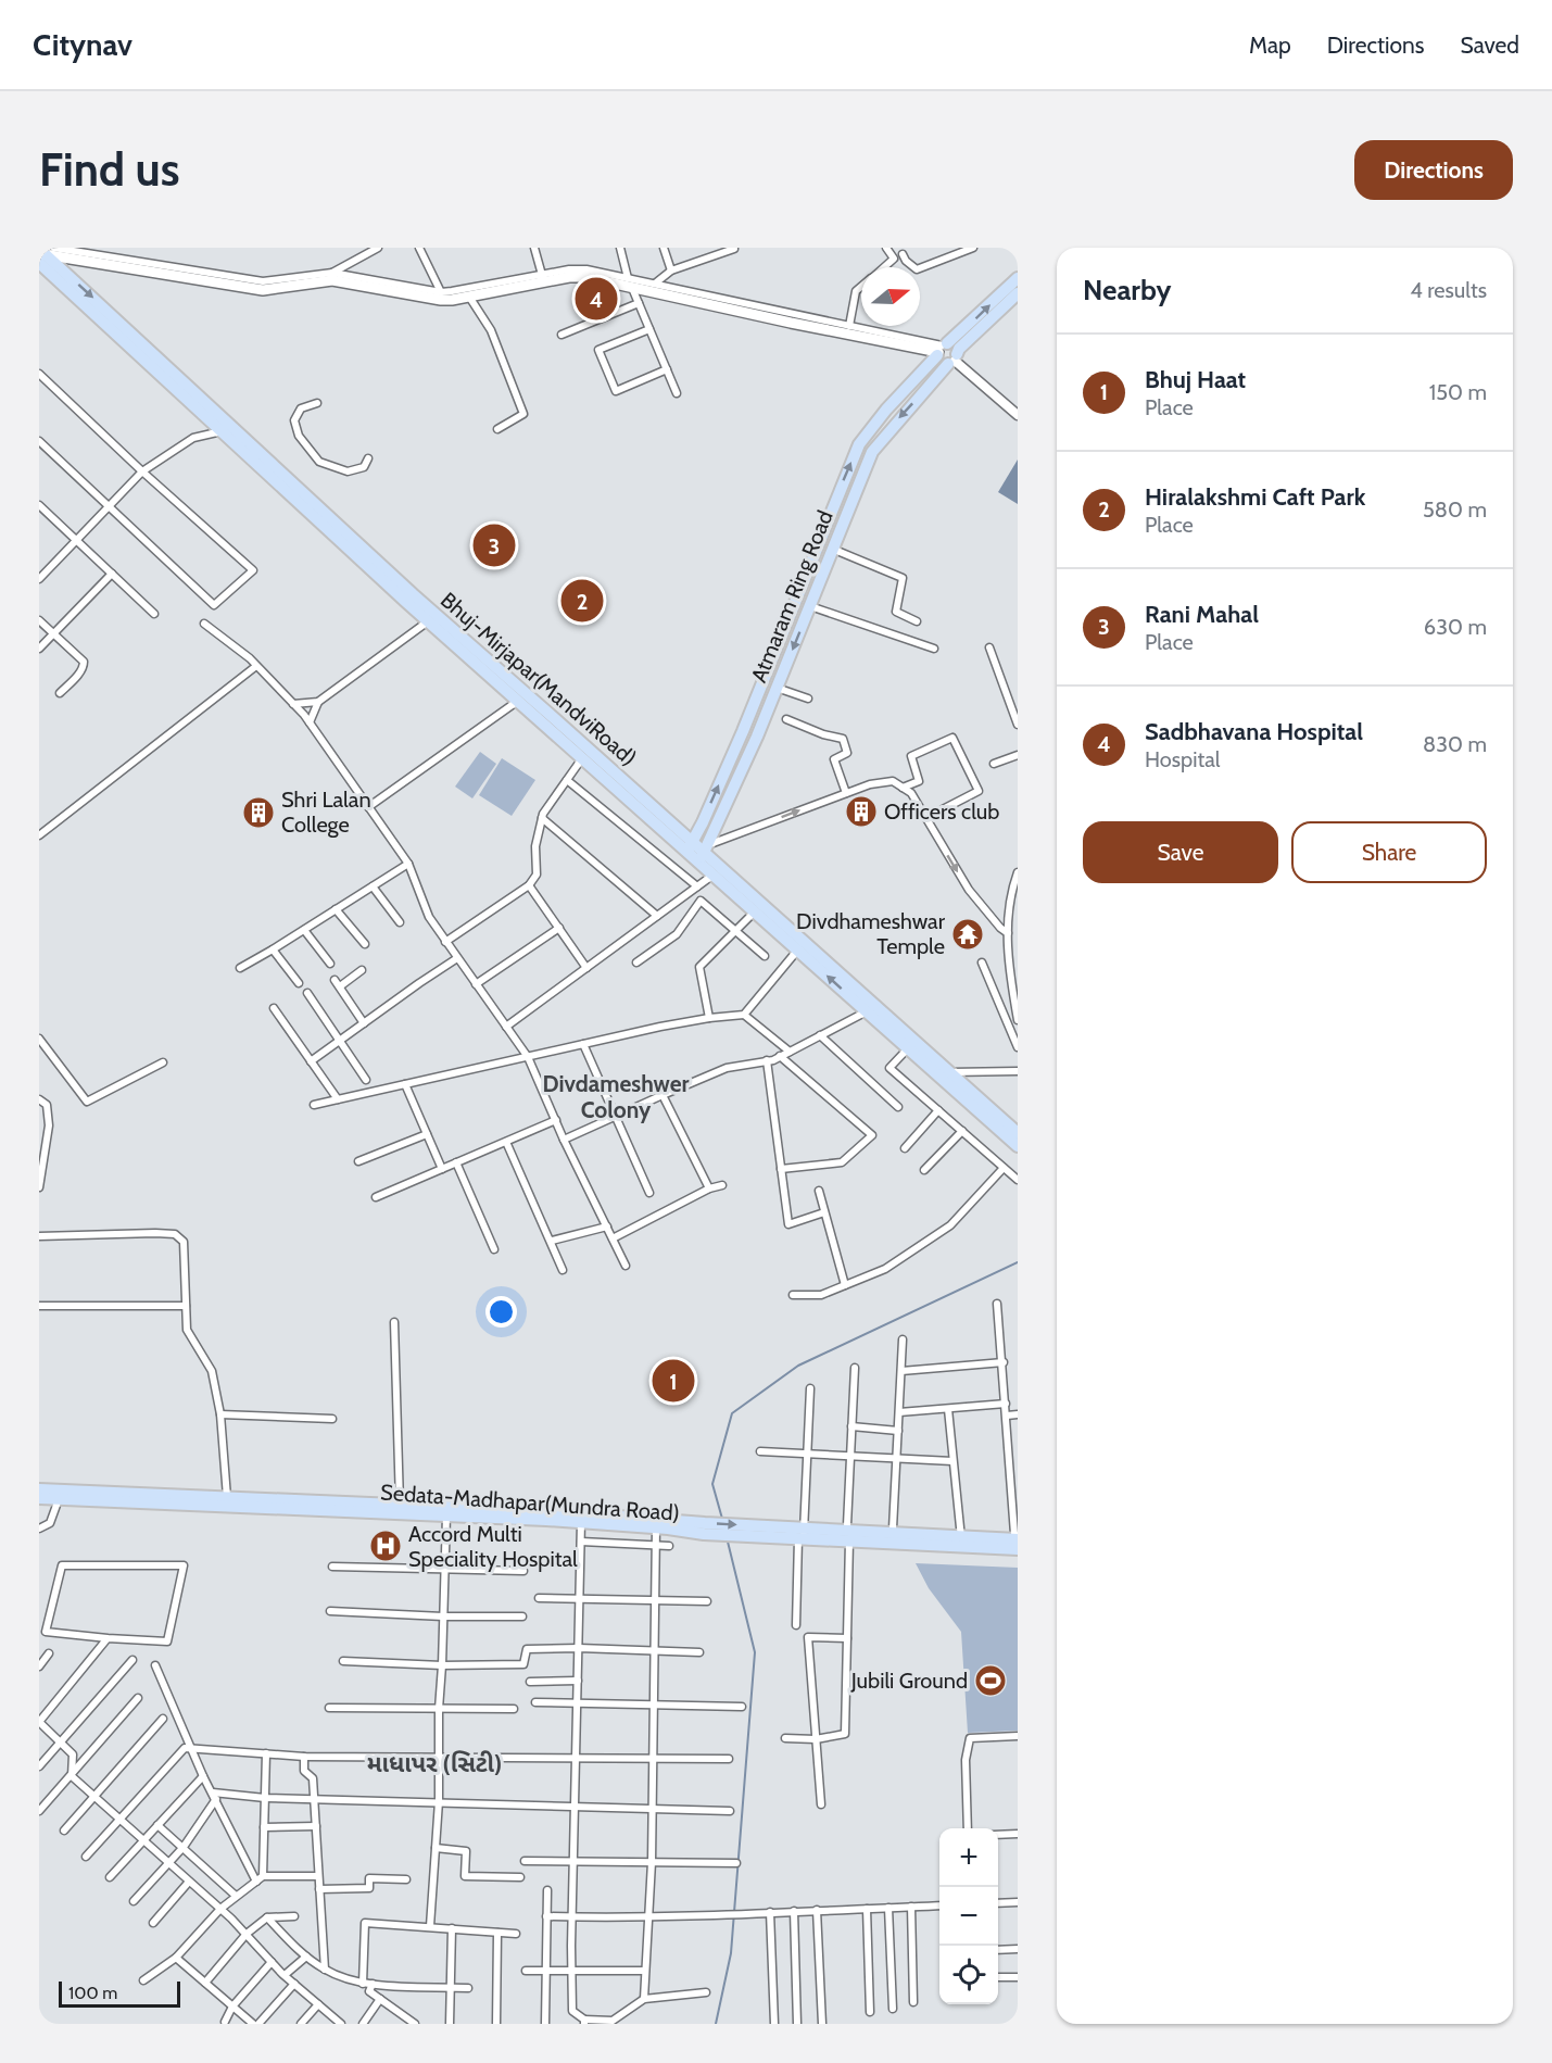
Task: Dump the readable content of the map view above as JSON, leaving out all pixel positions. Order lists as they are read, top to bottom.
{
  "streets": {
    "main road": ["Atmaram Ring Road", "Bhuj-Mirjapar(MandviRoad)", "Sedata-Madhapar(Mundra Road)"]
  },
  "crossings": [
    ["Atmaram Ring Road", "Bhuj-Mirjapar(MandviRoad)"]
  ],
  "districts": ["Divdameshwer Colony", "માધાપર (સિટી)"],
  "places": {
    "building": ["Officers club", "Shri Lalan College"],
    "temple": ["Divdhameshwar Temple"],
    "hospital": ["Accord Multi Speciality Hospital"],
    "sports": ["Jubili Ground"]
  },
  "scale_bar": "100 m",
  "north": "right",
  "page": {
    "header": "Citynav",
    "nav": ["Map", "Directions", "Saved"],
    "buttons": [
      "Directions",
      ["Save", "Share"]
    ],
    "title": "Find us",
    "heading": ["Nearby", "4 results"],
    "pins": [
      "4",
      "3",
      "2",
      "1"
    ],
    "list": [
      {
        "mark": "1",
        "name": "Bhuj Haat",
        "note": "Place",
        "value": "150 m"
      },
      {
        "mark": "2",
        "name": "Hiralakshmi Caft Park",
        "note": "Place",
        "value": "580 m"
      },
      {
        "mark": "3",
        "name": "Rani Mahal",
        "note": "Place",
        "value": "630 m"
      },
      {
        "mark": "4",
        "name": "Sadbhavana Hospital",
        "note": "Hospital",
        "value": "830 m"
      }
    ],
    "map_buttons": ["+", "−"],
    "scale": "100 m"
  }
}
